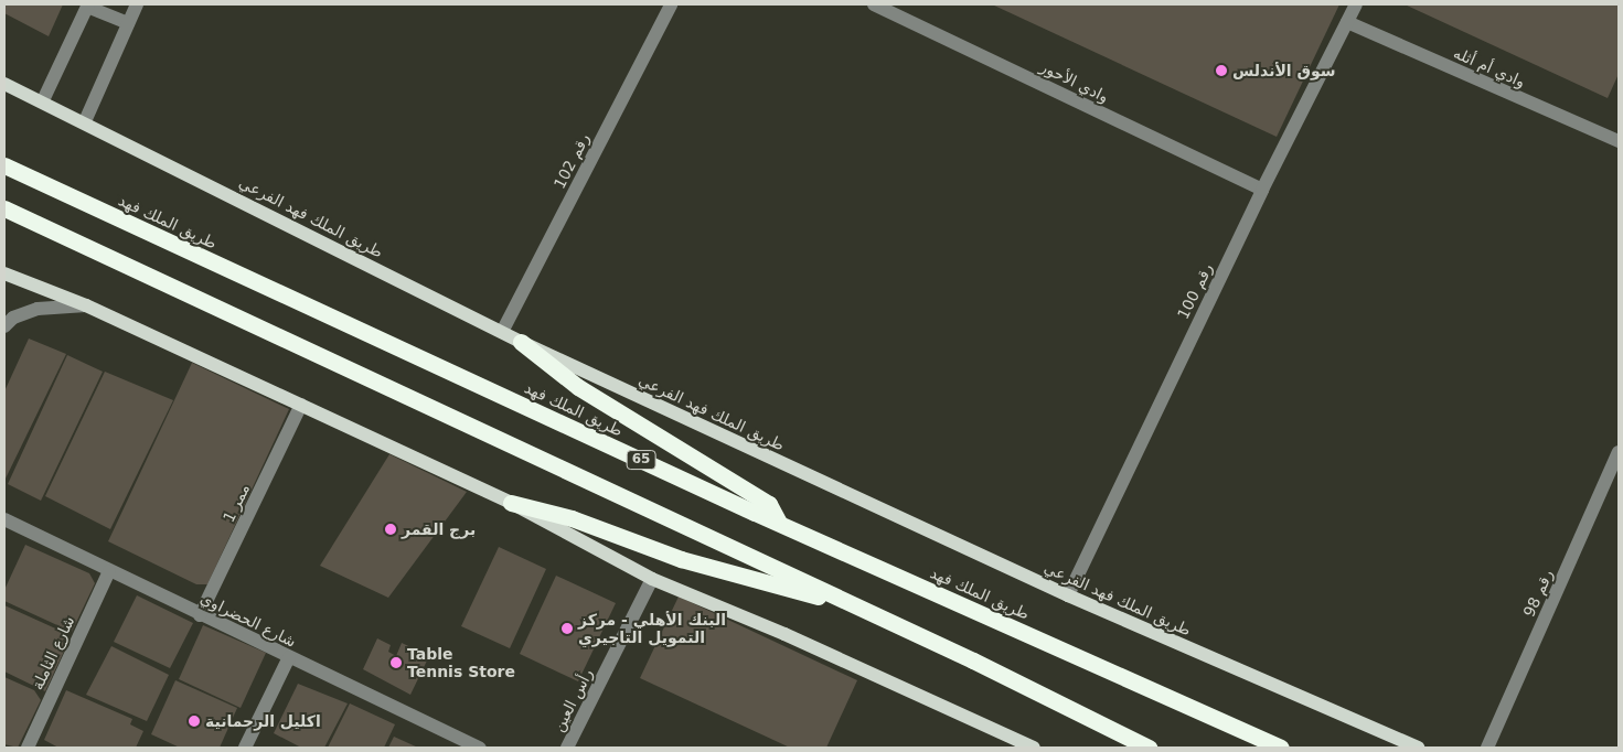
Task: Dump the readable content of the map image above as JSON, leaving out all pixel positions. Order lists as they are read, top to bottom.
{
  "streets": {
    "highway": ["طريق الملك فهد", "65"],
    "main road": ["طريق الملك فهد الفرعي"],
    "street": [
      "وادي أم أثله",
      "وادي الأحور",
      "رقم 102",
      "رقم 100",
      "ممر 1",
      "رقم 98",
      "شارع الحضراوي",
      "شارع الثاملة",
      "رأس العين"
    ]
  },
  "crossings": [
    ["وادي أم أثله", "رقم 100"],
    ["وادي الأحور", "رقم 100"],
    ["رقم 102", "طريق الملك فهد الفرعي"],
    ["طريق الملك فهد الفرعي", "رقم 100"],
    ["ممر 1", "شارع الحضراوي"],
    ["شارع الحضراوي", "شارع الثاملة"]
  ],
  "places": [
    "سوق الأندلس",
    "برج القمر",
    "البنك الأهلي - مركز التمويل التاجيري",
    "Table Tennis Store",
    "اكليل الرحمانية"
  ]
}
